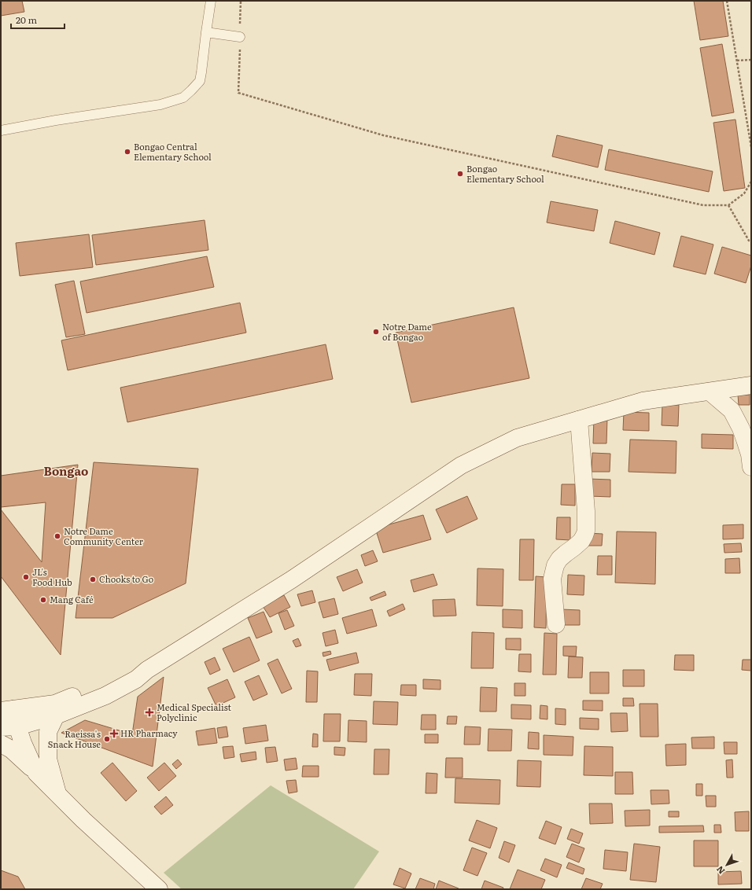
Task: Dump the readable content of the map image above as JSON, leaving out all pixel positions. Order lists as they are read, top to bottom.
{
  "districts": ["Bongao"],
  "places": {
    "other": [
      "Bongao Central Elementary School",
      "Bongao Elementary School",
      "Notre Dame of Bongao",
      "Notre Dame Community Center",
      "JL's Food Hub",
      "Chooks to Go",
      "Mang Café",
      "Raeissa's Snack House"
    ],
    "health": ["Medical Specialist Polyclinic", "HR Pharmacy"]
  },
  "scale_bar": "20 m",
  "north": "bottom left"
}
